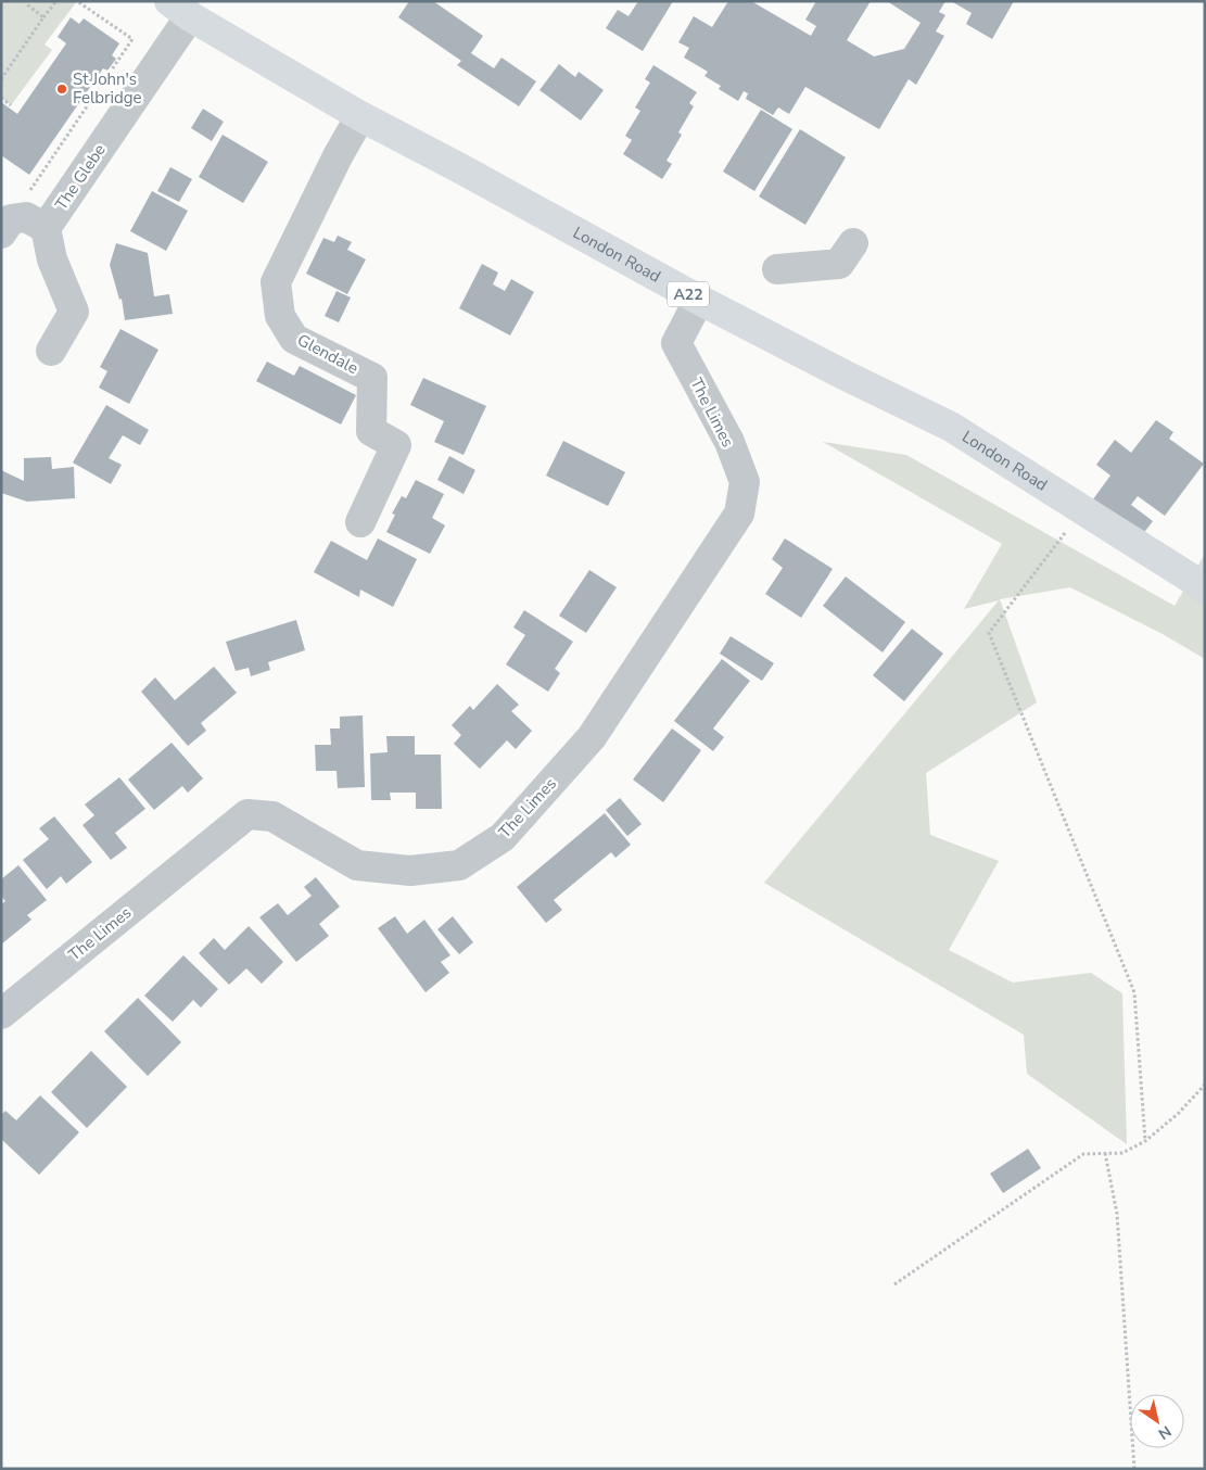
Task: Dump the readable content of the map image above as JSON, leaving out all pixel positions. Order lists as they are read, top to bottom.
{
  "streets": {
    "highway": ["London Road", "A22"],
    "street": ["The Glebe", "Glendale", "The Limes"]
  },
  "crossings": [
    ["The Glebe", "London Road"],
    ["London Road", "Glendale"],
    ["London Road", "The Limes"]
  ],
  "places": ["St John's Felbridge"],
  "north": "bottom right"
}
